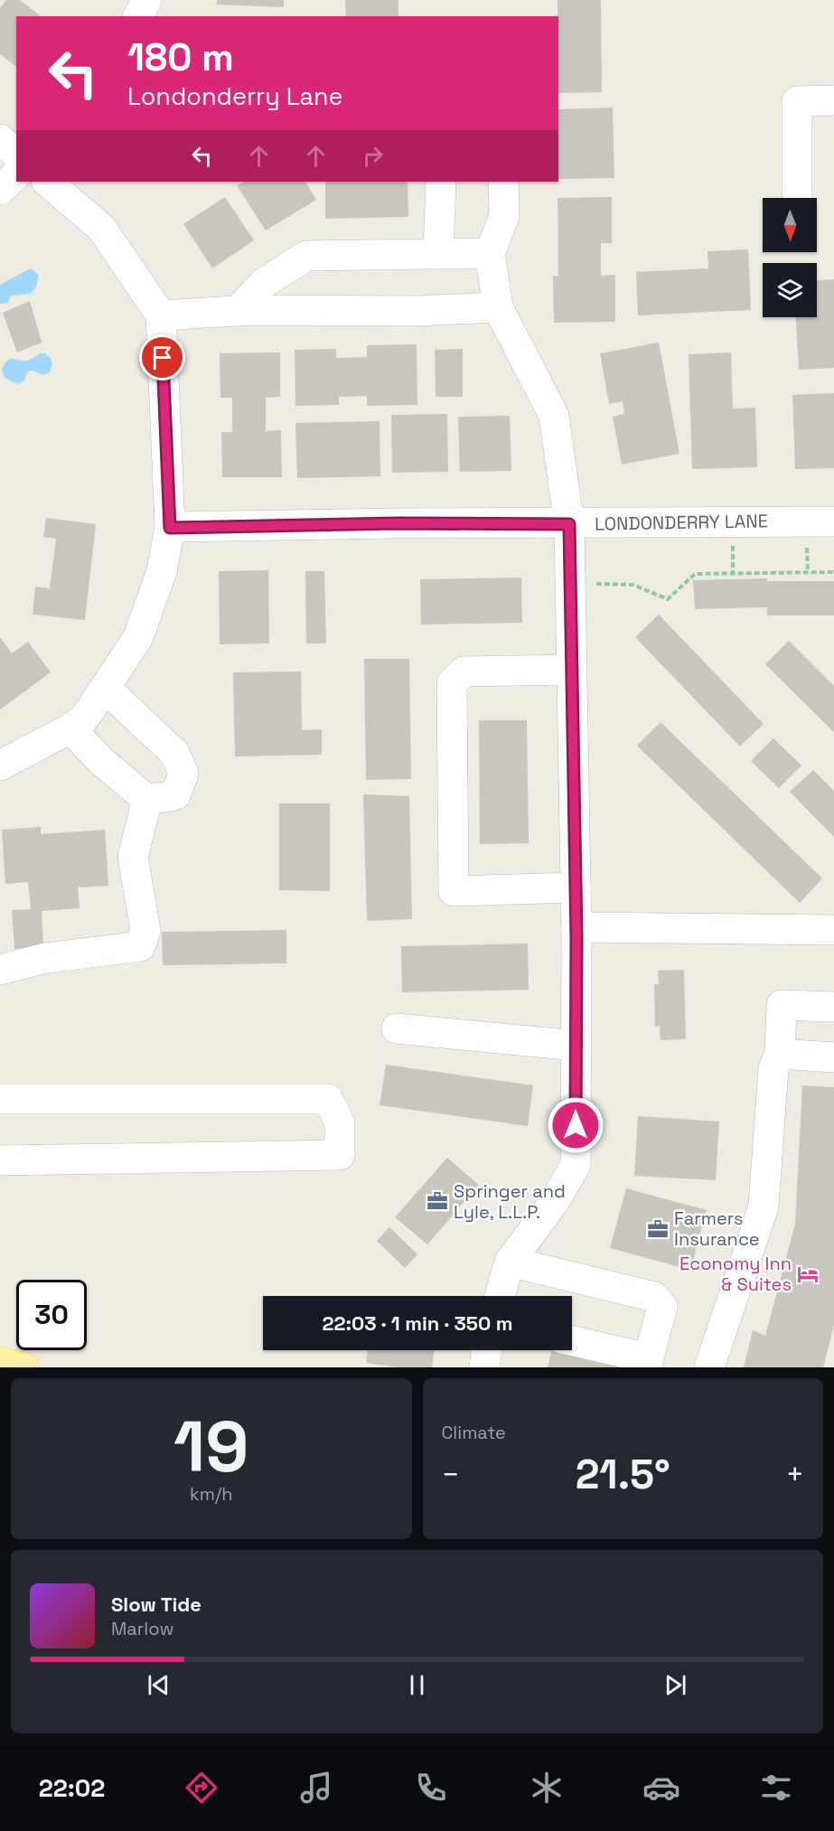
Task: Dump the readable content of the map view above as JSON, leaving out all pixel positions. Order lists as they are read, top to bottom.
{
  "streets": {
    "street": ["LONDONDERRY LANE"]
  },
  "places": {
    "office": ["Springer and Lyle, L.L.P.", "Farmers Insurance"],
    "hotel": ["Economy Inn & Suites"]
  },
  "north": "bottom",
  "page": {
    "turn": ["180 m", "Londonderry Lane"],
    "limit": "30",
    "trip": "22:03 · 1 min · 350 m",
    "tile": [
      ["19", "km/h"],
      "Climate"
    ],
    "heat": ["−", "21.5°", "+"],
    "song": ["Slow Tide", "Marlow"],
    "tabs": "22:02"
  }
}
